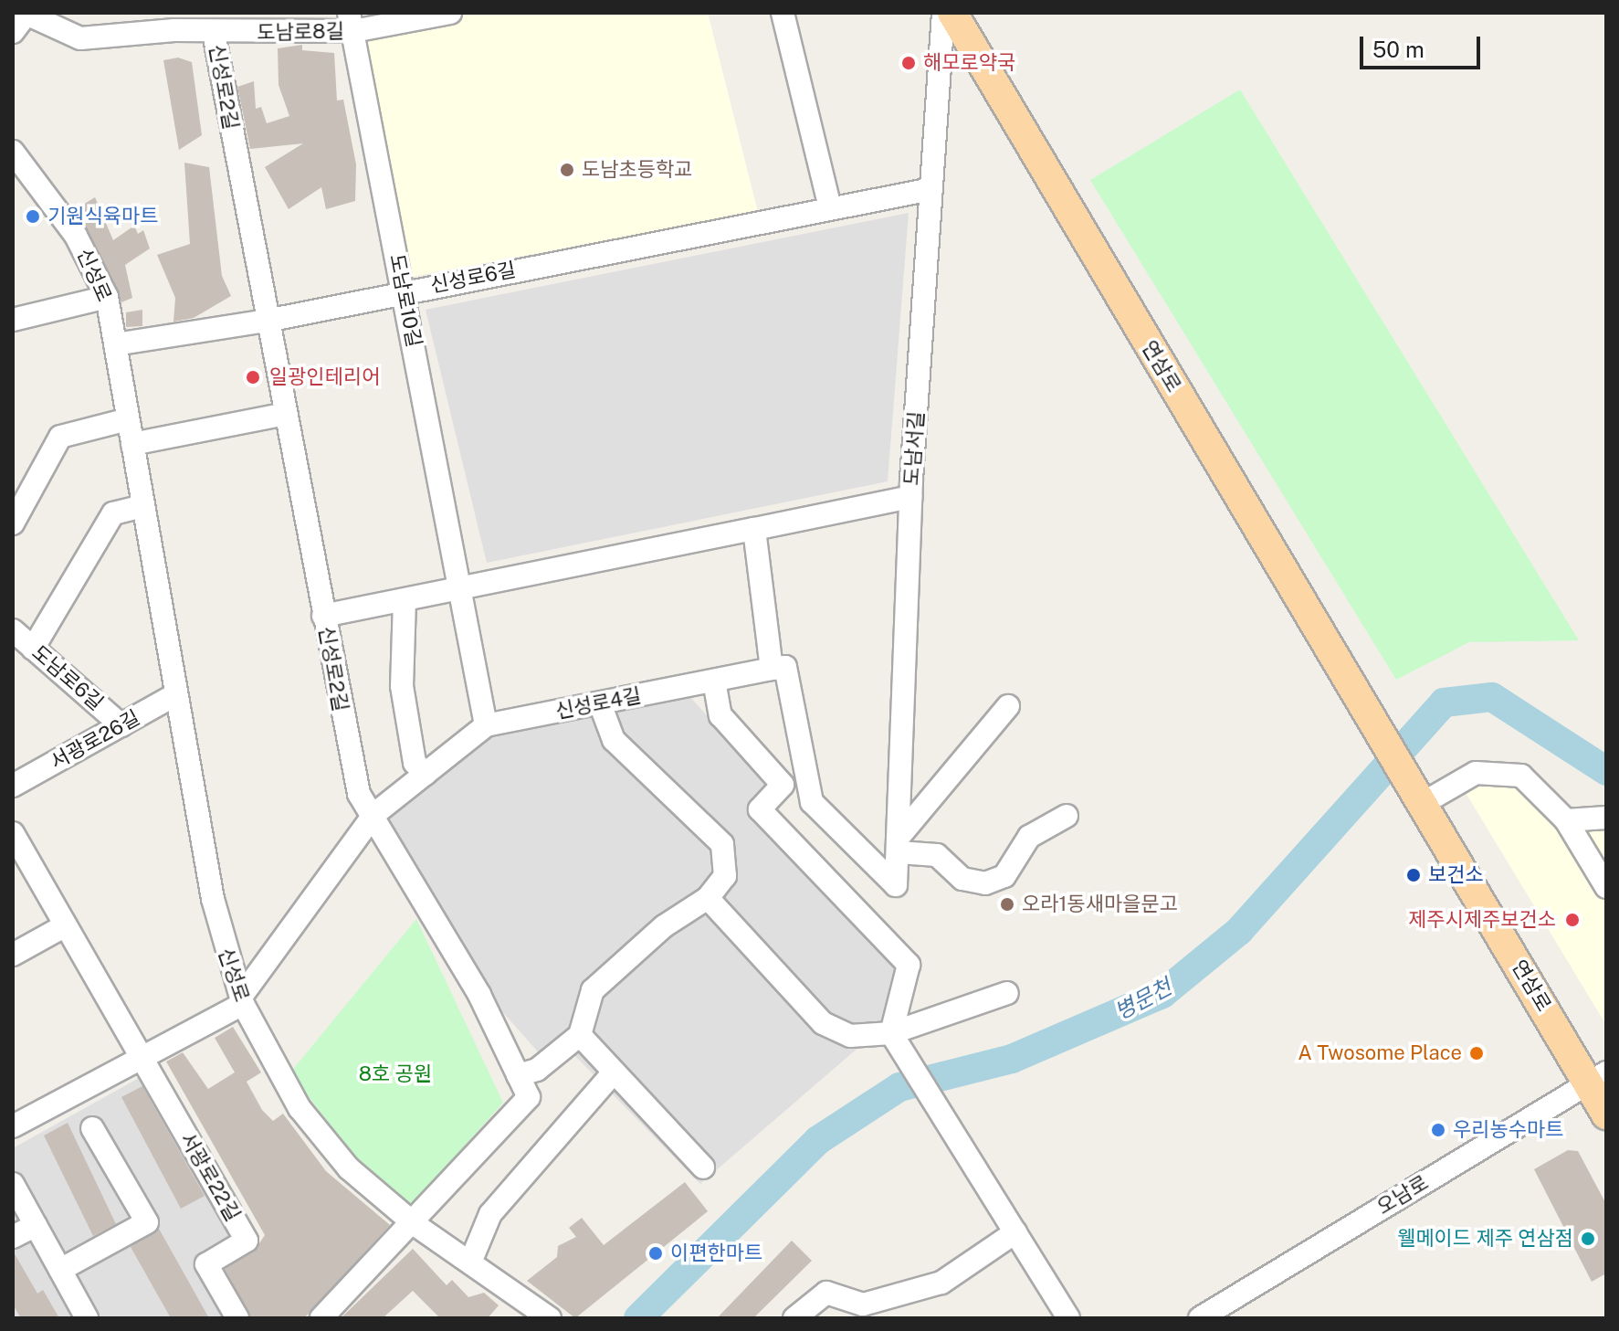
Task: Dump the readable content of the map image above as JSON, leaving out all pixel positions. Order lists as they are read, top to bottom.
{
  "streets": {
    "main road": ["연삼로"],
    "street": [
      "도남로8길",
      "신성로2길",
      "신성로",
      "신성로6길",
      "도남로10길",
      "도남서길",
      "도남로6길",
      "신성로4길",
      "서광로26길",
      "서광로22길",
      "오남로"
    ]
  },
  "crossings": [
    ["도남로8길", "신성로2길"],
    ["도남로8길", "도남로10길"],
    ["신성로2길", "신성로"],
    ["신성로2길", "신성로6길"],
    ["신성로2길", "신성로4길"],
    ["신성로", "신성로6길"],
    ["신성로", "신성로4길"],
    ["신성로", "서광로26길"],
    ["신성로6길", "도남로10길"],
    ["신성로6길", "도남서길"],
    ["도남로10길", "신성로4길"],
    ["연삼로", "오남로"],
    ["도남서길", "신성로4길"],
    ["도남로6길", "서광로26길"]
  ],
  "water": ["병문천"],
  "parks": ["8호 공원"],
  "places": [
    "해모로약국",
    "도남초등학교",
    "기원식육마트",
    "일광인테리어",
    "보건소",
    "오라1동새마을문고",
    "제주시제주보건소",
    "A Twosome Place",
    "우리농수마트",
    "웰메이드 제주 연삼점",
    "이편한마트"
  ],
  "scale_bar": "50 m"
}
